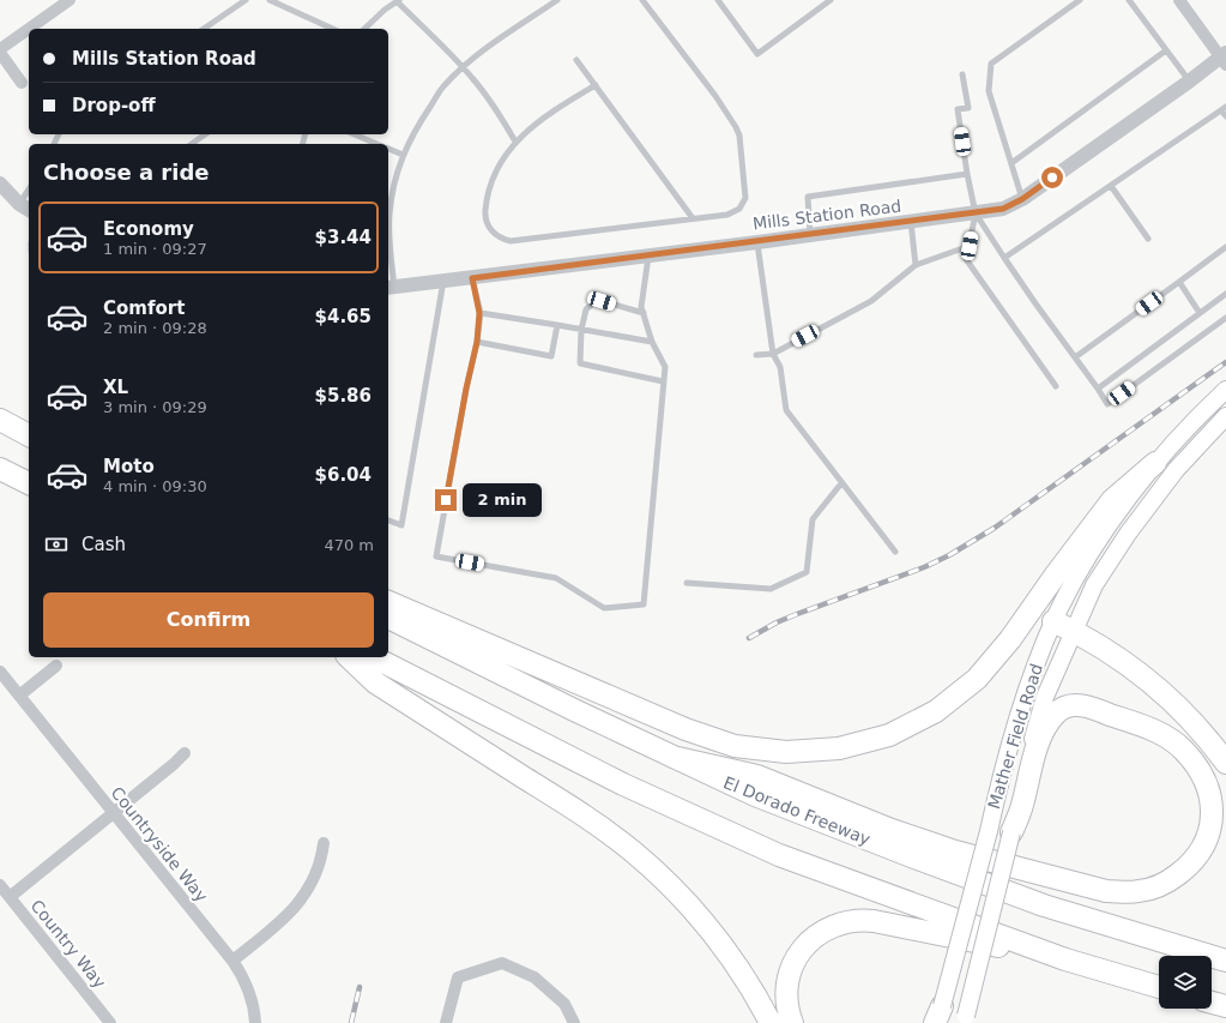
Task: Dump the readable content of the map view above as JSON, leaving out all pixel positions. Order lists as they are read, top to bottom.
{
  "streets": {
    "highway": ["El Dorado Freeway"],
    "main road": ["Mather Field Road"],
    "street": ["Mills Station Road", "Countryside Way", "Country Way"]
  },
  "page": {
    "banner": ["Mills Station Road", "Drop-off"],
    "heading": "Choose a ride",
    "list": [
      {
        "name": "Economy",
        "note": "1 min · 09:27",
        "value": "$3.44"
      },
      {
        "name": "Comfort",
        "note": "2 min · 09:28",
        "value": "$4.65"
      },
      {
        "name": "XL",
        "note": "3 min · 09:29",
        "value": "$5.86"
      },
      {
        "name": "Moto",
        "note": "4 min · 09:30",
        "value": "$6.04"
      }
    ],
    "bubble": "2 min",
    "pay": ["Cash", "470 m"],
    "buttons": "Confirm"
  }
}
